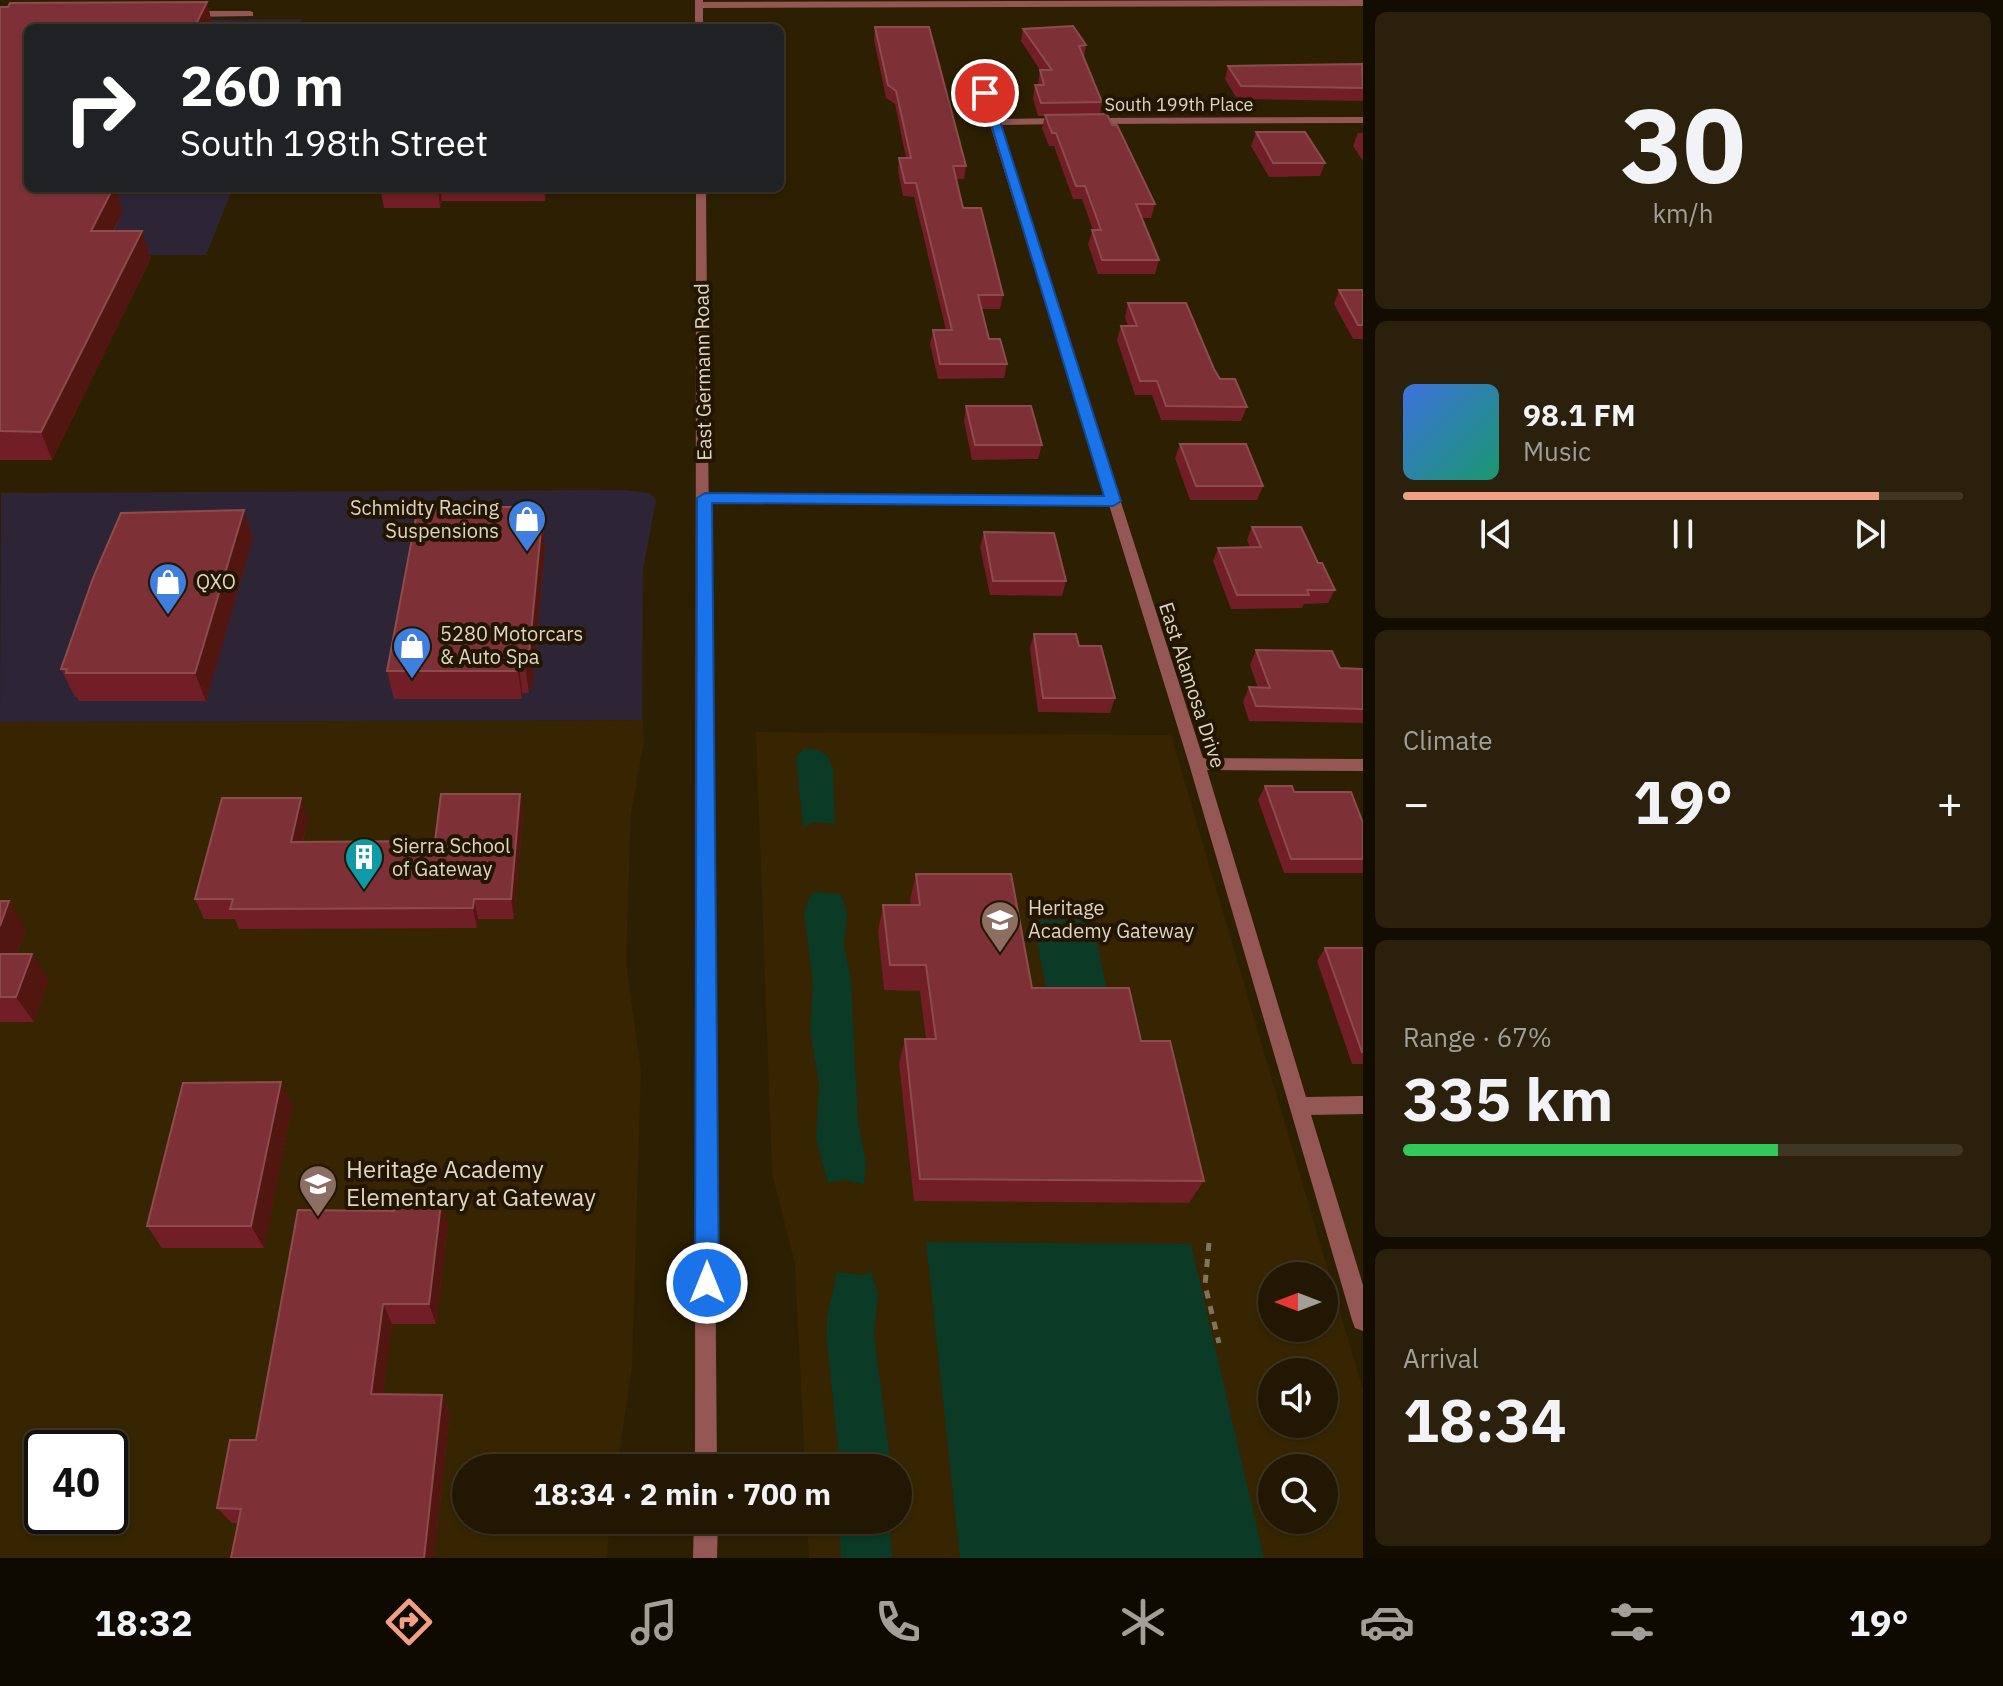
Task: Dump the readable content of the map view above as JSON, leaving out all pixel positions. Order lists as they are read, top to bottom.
{
  "streets": {
    "street": ["South 199th Place", "East Germann Road", "East Alamosa Drive"]
  },
  "crossings": [
    ["South 199th Place", "East Alamosa Drive"]
  ],
  "places": {
    "shop": ["Schmidty Racing Suspensions", "QXO", "5280 Motorcars & Auto Spa"],
    "building": ["Sierra School of Gateway"],
    "school or university": ["Heritage Academy Gateway", "Heritage Academy Elementary at Gateway"]
  },
  "north": "left",
  "page": {
    "tile": [
      ["30", "km/h"],
      "Climate",
      ["Range · 67%", "335 km"],
      ["Arrival", "18:34"]
    ],
    "turn": ["260 m", "South 198th Street"],
    "song": ["98.1 FM", "Music"],
    "heat": ["−", "19°", "+"],
    "limit": "40",
    "trip": "18:34 · 2 min · 700 m",
    "tabs": ["18:32", "19°"]
  }
}
